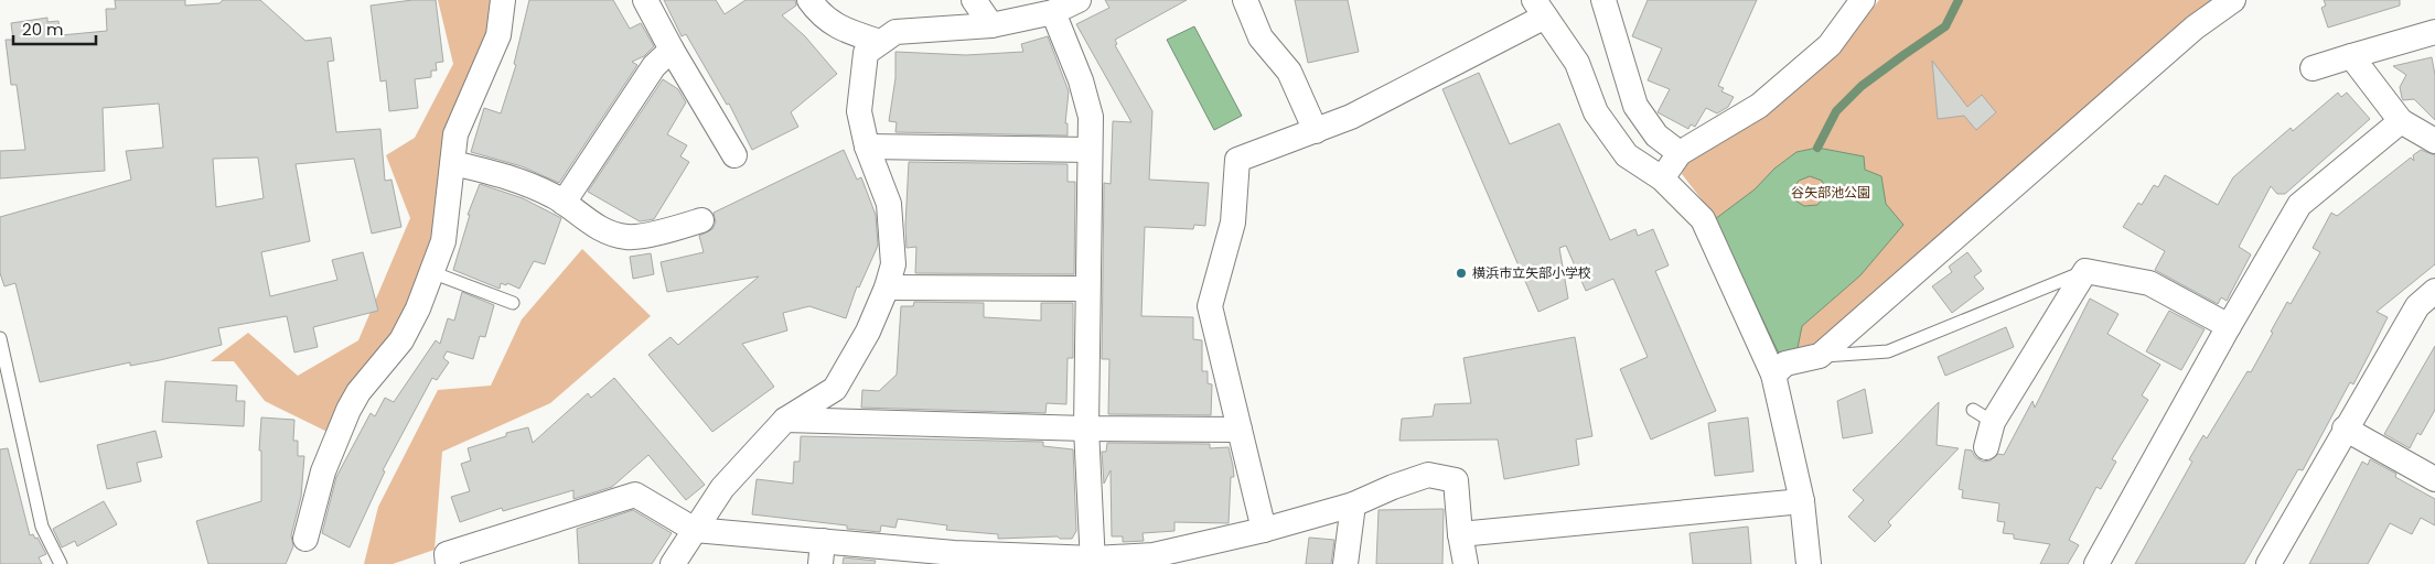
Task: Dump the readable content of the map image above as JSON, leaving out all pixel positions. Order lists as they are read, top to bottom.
{
  "parks": ["谷矢部池公園"],
  "places": ["横浜市立矢部小学校"],
  "scale_bar": "20 m"
}
